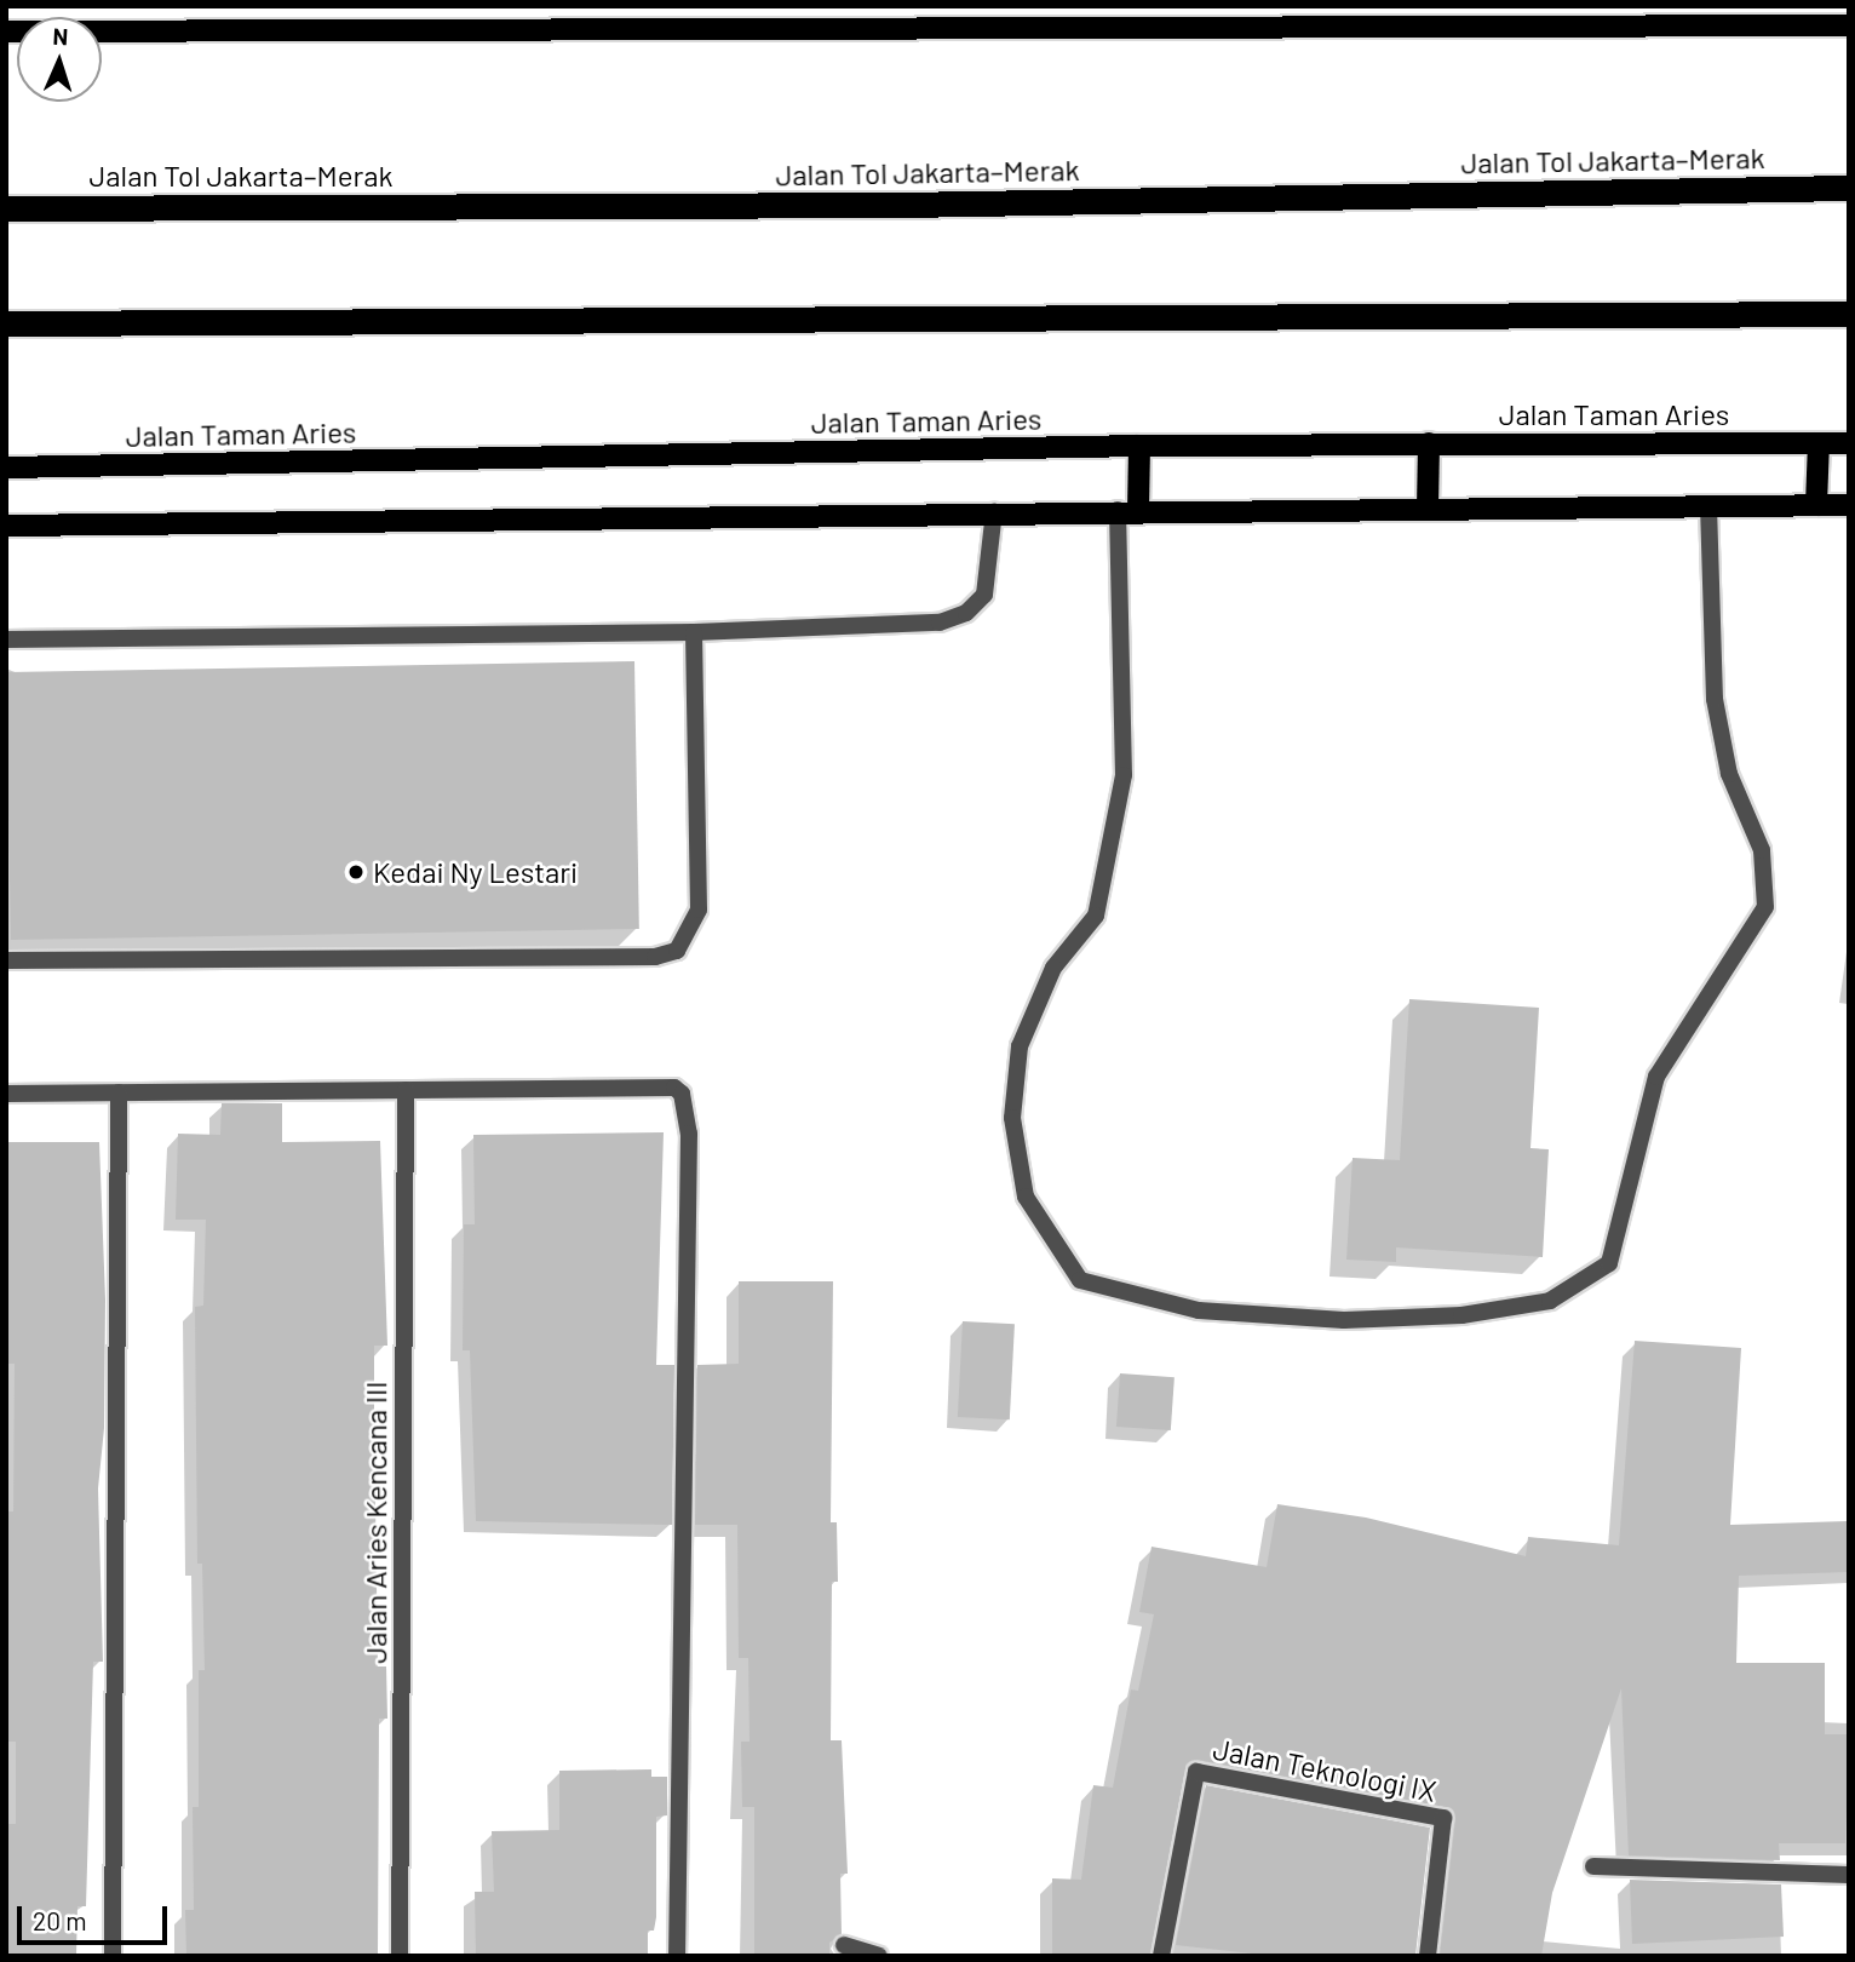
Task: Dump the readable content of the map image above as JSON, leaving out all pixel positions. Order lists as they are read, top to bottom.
{
  "streets": {
    "highway": ["Jalan Tol Jakarta–Merak"],
    "main road": ["Jalan Taman Aries"],
    "street": ["Jalan Aries Kencana III", "Jalan Teknologi IX"]
  },
  "places": ["Kedai Ny Lestari"],
  "scale_bar": "20 m",
  "north": "top"
}
